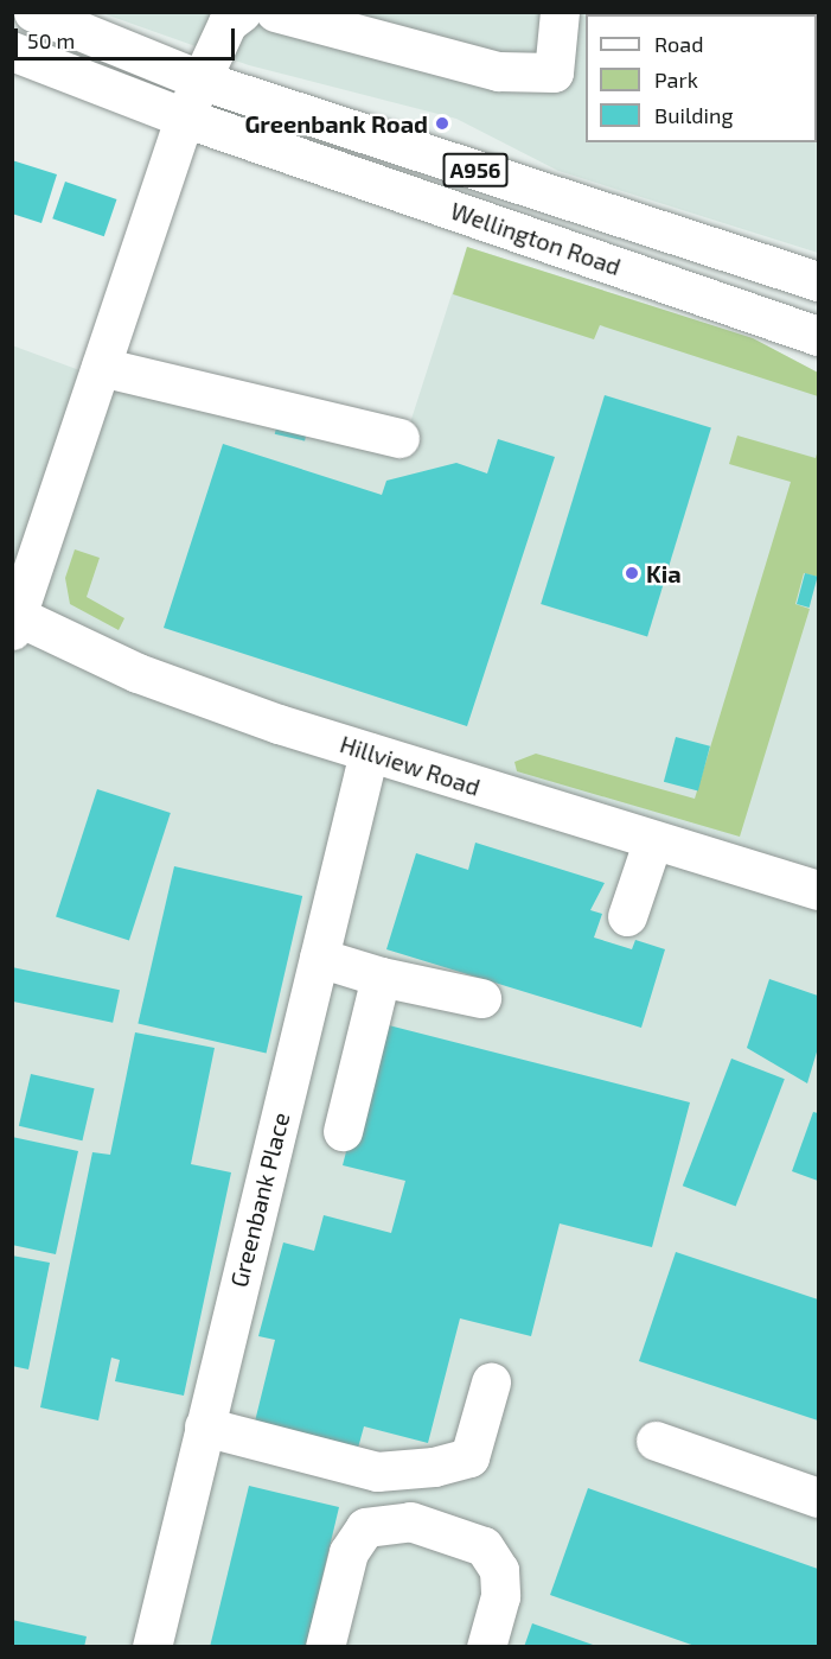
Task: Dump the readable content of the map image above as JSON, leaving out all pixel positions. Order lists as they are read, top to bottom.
{
  "streets": {
    "street": [
      "A956",
      "Wellington Road",
      "Hillview Road",
      "Greenbank Place"
    ]
  },
  "crossings": [
    ["Hillview Road", "Greenbank Place"]
  ],
  "places": ["Greenbank Road", "Kia"],
  "legend": ["Road", "Park", "Building"],
  "scale_bar": "50 m"
}
